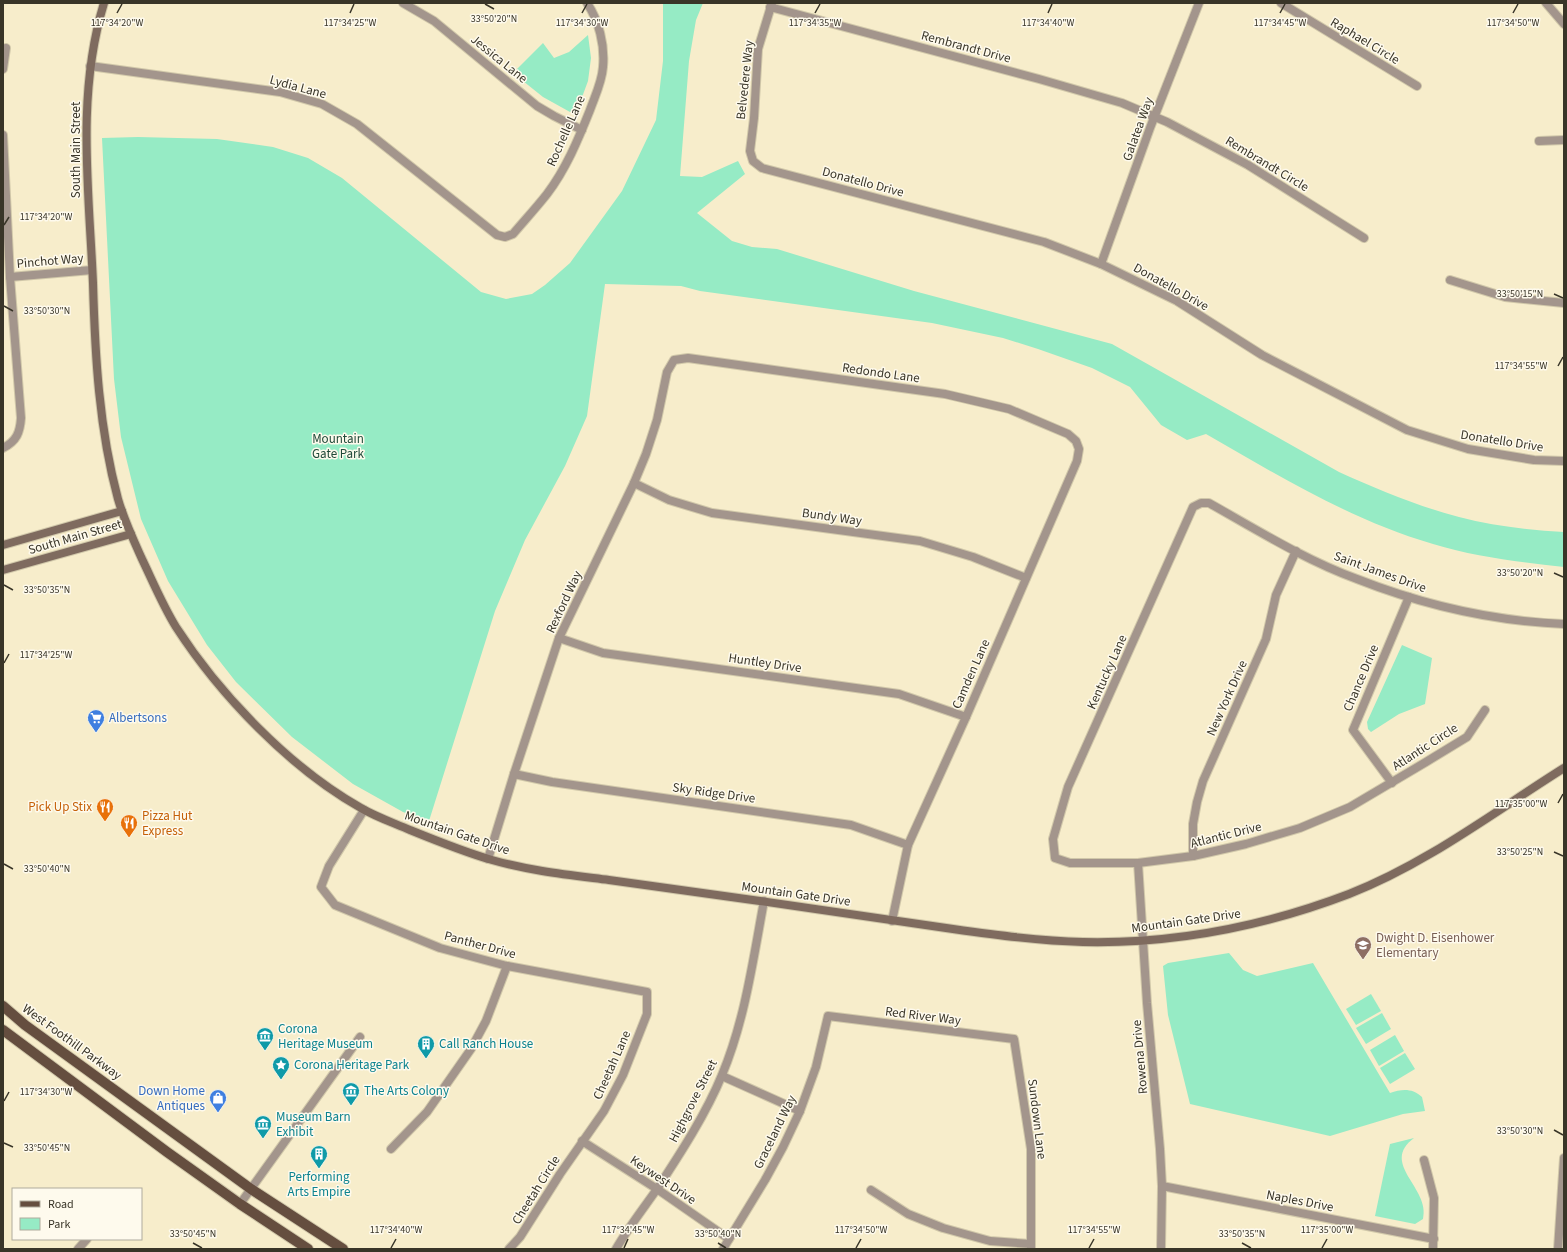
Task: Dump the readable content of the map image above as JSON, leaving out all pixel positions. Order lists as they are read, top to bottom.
{
  "streets": {
    "main road": ["South Main Street", "Mountain Gate Drive", "West Foothill Parkway"],
    "street": [
      "Raphael Circle",
      "Rembrandt Drive",
      "Jessica Lane",
      "Belvedere Way",
      "Lydia Lane",
      "Galatea Way",
      "Rochelle Lane",
      "Rembrandt Circle",
      "Donatello Drive",
      "Pinchot Way",
      "Redondo Lane",
      "Bundy Way",
      "Saint James Drive",
      "Rexford Way",
      "Huntley Drive",
      "Kentucky Lane",
      "Camden Lane",
      "Chance Drive",
      "New York Drive",
      "Atlantic Circle",
      "Sky Ridge Drive",
      "Atlantic Drive",
      "Panther Drive",
      "Red River Way",
      "Rowena Drive",
      "Cheetah Lane",
      "Highgrove Street",
      "Sundown Lane",
      "Graceland Way",
      "Keywest Drive",
      "Cheetah Circle",
      "Naples Drive"
    ]
  },
  "crossings": [
    ["Rembrandt Drive", "Belvedere Way"],
    ["Rembrandt Drive", "Galatea Way"],
    ["Rembrandt Drive", "Rembrandt Circle"],
    ["Jessica Lane", "Rochelle Lane"],
    ["Belvedere Way", "Donatello Drive"],
    ["Lydia Lane", "Rochelle Lane"],
    ["Lydia Lane", "South Main Street"],
    ["Galatea Way", "Rembrandt Circle"],
    ["Galatea Way", "Donatello Drive"],
    ["South Main Street", "Pinchot Way"],
    ["South Main Street", "Mountain Gate Drive"],
    ["Redondo Lane", "Rexford Way"],
    ["Redondo Lane", "Camden Lane"],
    ["Bundy Way", "Rexford Way"],
    ["Bundy Way", "Camden Lane"],
    ["Saint James Drive", "Kentucky Lane"],
    ["Saint James Drive", "Chance Drive"],
    ["Saint James Drive", "New York Drive"],
    ["Rexford Way", "Huntley Drive"],
    ["Rexford Way", "Sky Ridge Drive"],
    ["Rexford Way", "Mountain Gate Drive"],
    ["Huntley Drive", "Camden Lane"],
    ["Kentucky Lane", "Atlantic Drive"],
    ["Camden Lane", "Sky Ridge Drive"],
    ["Camden Lane", "Mountain Gate Drive"],
    ["Chance Drive", "Atlantic Circle"],
    ["Chance Drive", "Atlantic Drive"],
    ["New York Drive", "Atlantic Drive"],
    ["Atlantic Circle", "Atlantic Drive"],
    ["Mountain Gate Drive", "Panther Drive"],
    ["Mountain Gate Drive", "Rowena Drive"],
    ["Mountain Gate Drive", "Highgrove Street"],
    ["Atlantic Drive", "Rowena Drive"],
    ["Panther Drive", "Cheetah Lane"],
    ["Red River Way", "Sundown Lane"],
    ["Red River Way", "Graceland Way"],
    ["Rowena Drive", "Naples Drive"],
    ["Cheetah Lane", "Keywest Drive"],
    ["Cheetah Lane", "Cheetah Circle"],
    ["Highgrove Street", "Keywest Drive"],
    ["Graceland Way", "Keywest Drive"],
    ["Keywest Drive", "Cheetah Circle"]
  ],
  "parks": ["Mountain Gate Park"],
  "places": {
    "supermarket": ["Albertsons"],
    "restaurant": ["Pick Up Stix", "Pizza Hut Express"],
    "school or university": ["Dwight D. Eisenhower Elementary"],
    "museum": ["Corona Heritage Museum", "The Arts Colony", "Museum Barn Exhibit"],
    "building": ["Call Ranch House", "Performing Arts Empire"],
    "place": ["Corona Heritage Park"],
    "shop": ["Down Home Antiques"]
  },
  "legend": ["Road", "Park"],
  "coordinates": [
    "33°50'20\"N",
    "117°34'20\"W",
    "117°34'25\"W",
    "117°34'30\"W",
    "117°34'35\"W",
    "117°34'40\"W",
    "117°34'45\"W",
    "117°34'50\"W",
    "33°50'15\"N",
    "33°50'30\"N",
    "117°34'55\"W",
    "33°50'35\"N",
    "117°35'00\"W",
    "33°50'25\"N",
    "33°50'40\"N",
    "33°50'45\"N"
  ]
}
